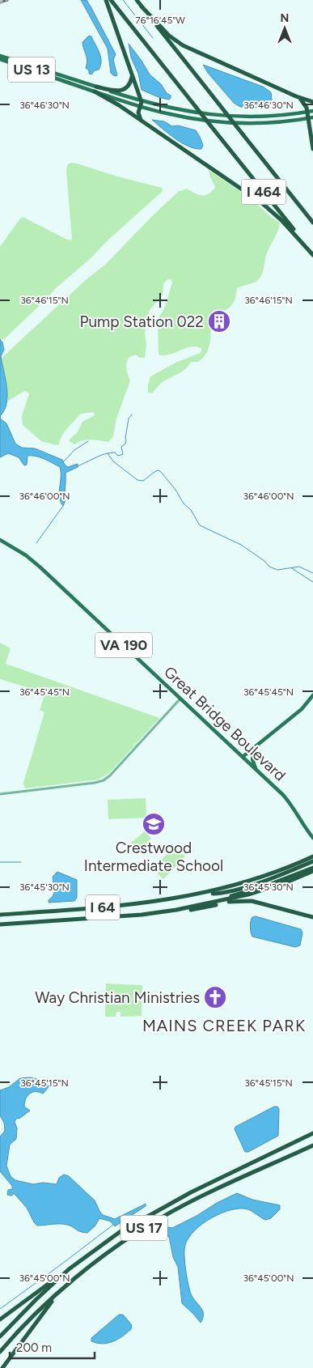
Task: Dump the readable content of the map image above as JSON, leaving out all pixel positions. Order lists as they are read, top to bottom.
{
  "streets": {
    "highway": ["I 464", "I 64", "US 17"],
    "main road": ["US 13", "VA 190", "Great Bridge Boulevard"]
  },
  "districts": ["MAINS CREEK PARK"],
  "places": {
    "building": ["Pump Station 022"],
    "school or university": ["Crestwood Intermediate School"],
    "church": ["Way Christian Ministries"]
  },
  "scale_bar": "200 m",
  "north": "top",
  "coordinates": [
    "76°16'45\"W",
    "36°46'30\"N",
    "36°46'15\"N",
    "36°46'00\"N",
    "36°45'45\"N",
    "36°45'30\"N",
    "36°45'15\"N",
    "36°45'00\"N"
  ]
}
